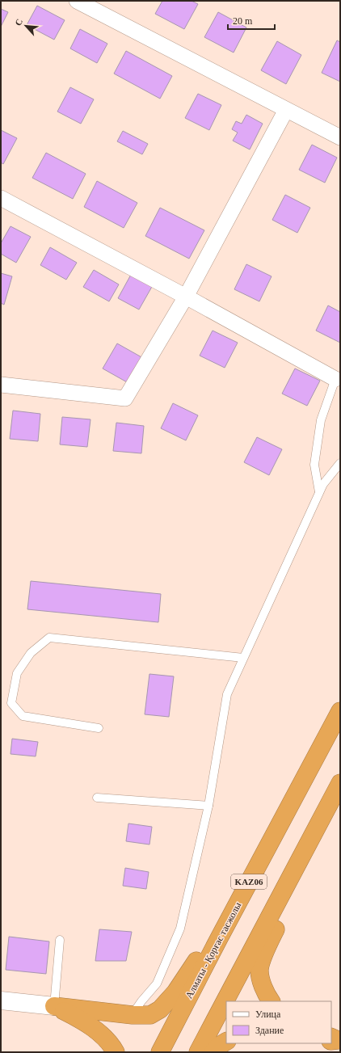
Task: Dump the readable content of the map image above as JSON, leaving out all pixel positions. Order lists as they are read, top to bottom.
{
  "streets": {
    "highway": ["KAZ06", "Алматы - Қорғас тасжолы"]
  },
  "legend": ["Улица", "Здание"],
  "scale_bar": "20 m",
  "north": "top left"
}
